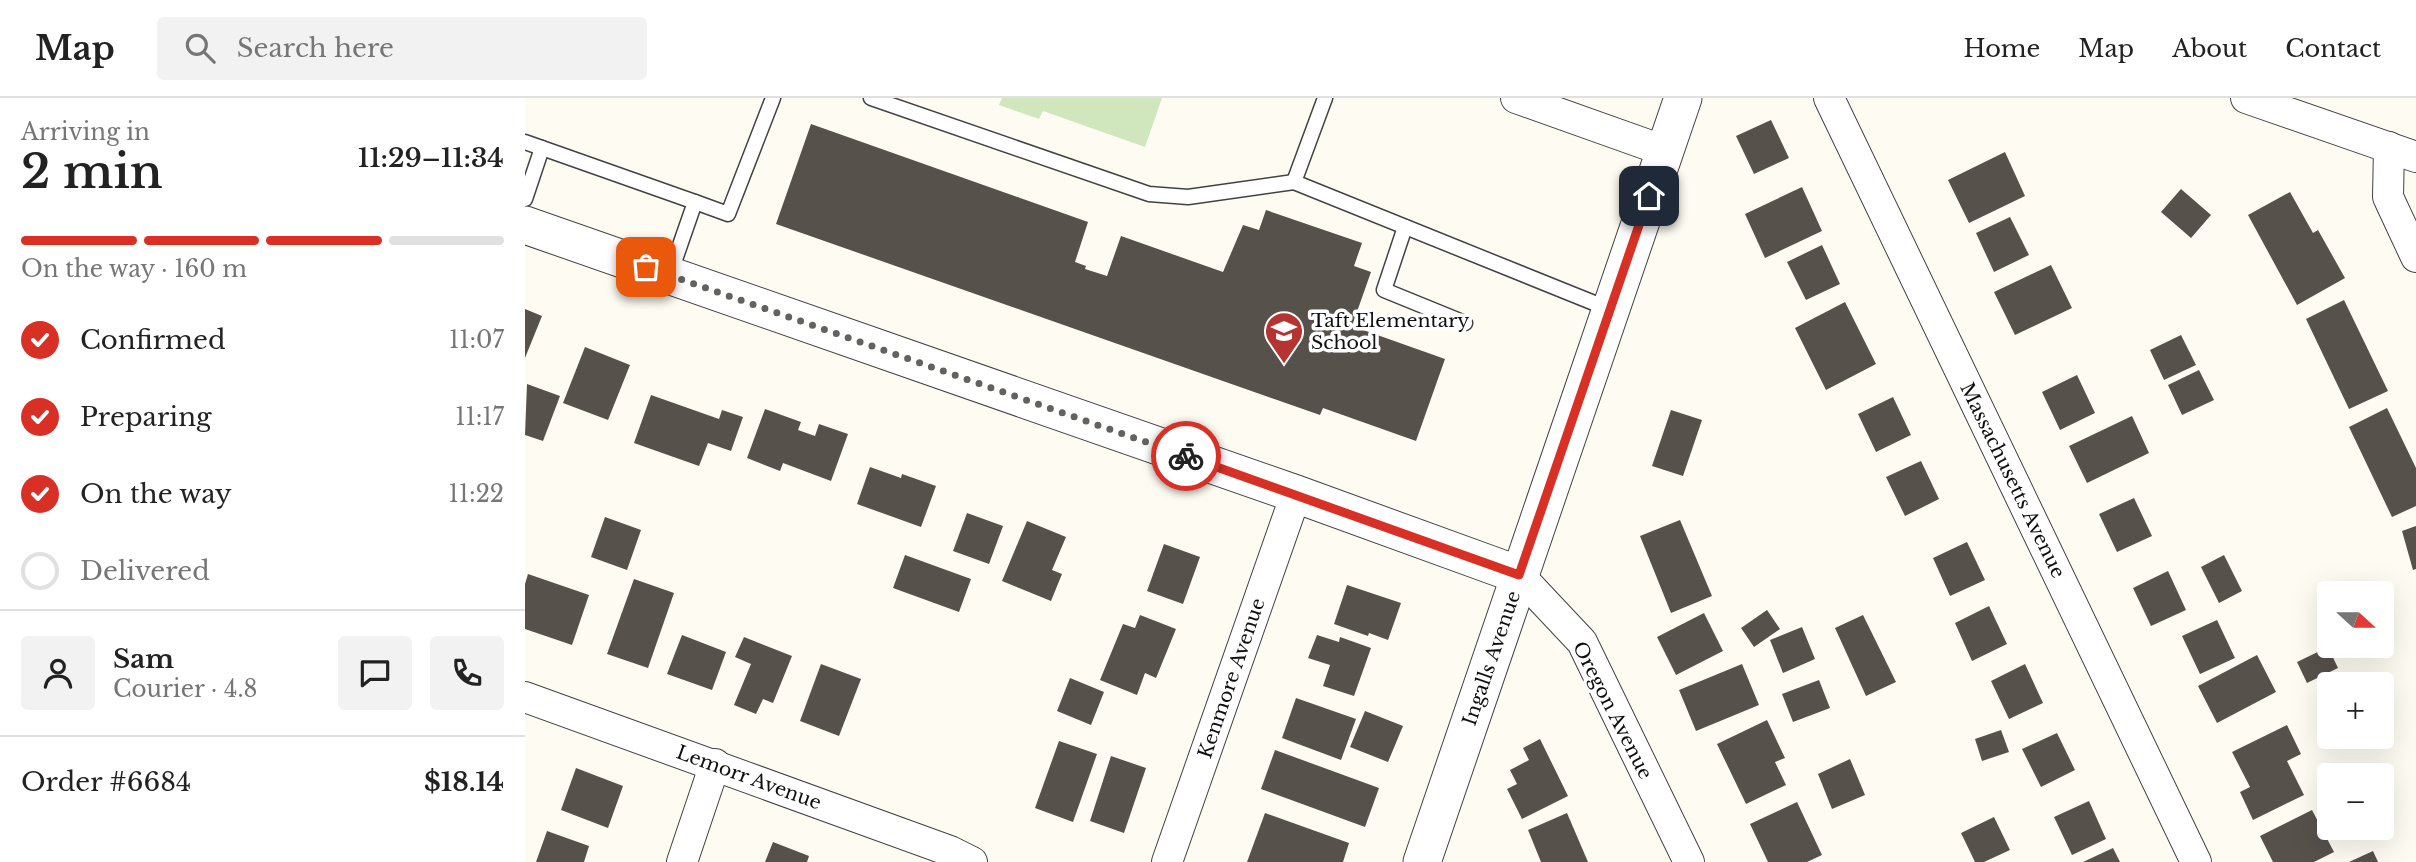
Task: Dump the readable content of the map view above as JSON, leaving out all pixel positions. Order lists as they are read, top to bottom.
{
  "streets": {
    "street": [
      "Massachusetts Avenue",
      "Ingalls Avenue",
      "Kenmore Avenue",
      "Oregon Avenue",
      "Lemorr Avenue"
    ]
  },
  "crossings": [
    ["Ingalls Avenue", "Oregon Avenue"],
    ["Kenmore Avenue", "Oregon Avenue"]
  ],
  "places": {
    "school or university": ["Taft Elementary School"]
  },
  "north": "right",
  "page": {
    "header": "Map",
    "search": "Search here",
    "nav": [
      "Home",
      "Map",
      "About",
      "Contact"
    ],
    "heading": ["2 min", "Arriving in", "11:29–11:34"],
    "panel": [
      "Sam",
      "Courier · 4.8",
      "Order #6684",
      "$18.14"
    ],
    "bar": "On the way · 160 m",
    "list": [
      ["Confirmed", "11:07"],
      ["Preparing", "11:17"],
      ["On the way", "11:22"],
      "Delivered"
    ],
    "map_buttons": ["+", "−"]
  }
}
